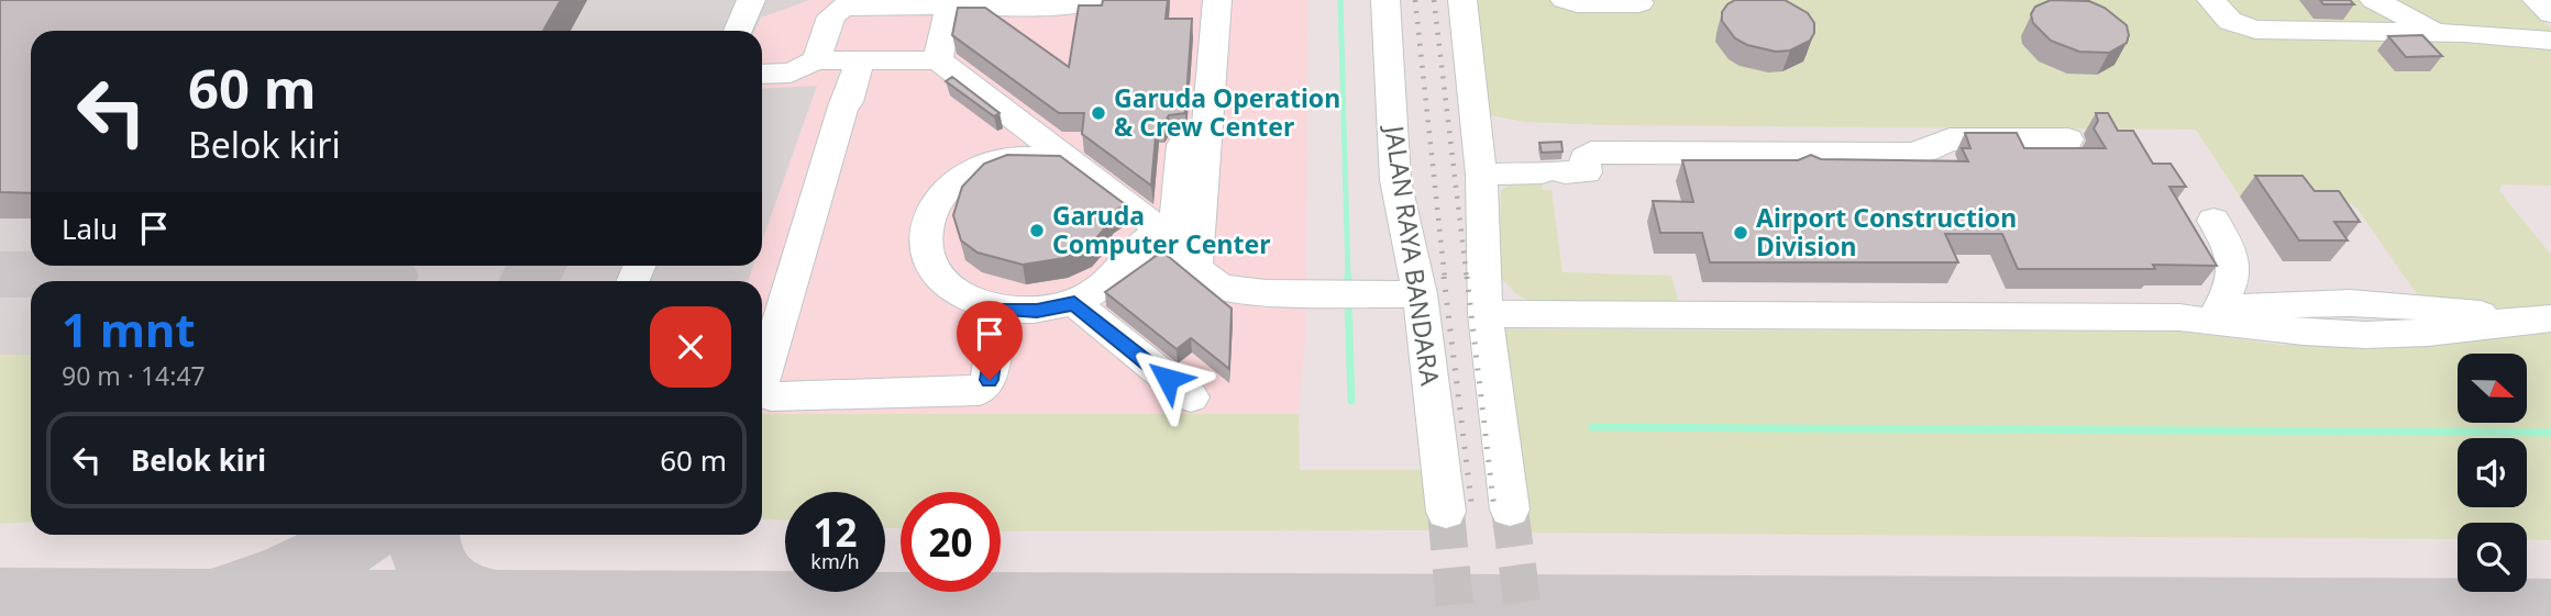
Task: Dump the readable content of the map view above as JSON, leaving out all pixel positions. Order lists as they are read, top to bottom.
{
  "streets": {
    "street": ["JALAN RAYA BANDARA"]
  },
  "places": ["Garuda Operation & Crew Center", "Garuda Computer Center", "Airport Construction Division"],
  "north": "right",
  "page": {
    "turn": ["60 m", "Belok kiri"],
    "then": "Lalu",
    "heading": ["1 mnt", "90 m · 14:47"],
    "list": [
      {
        "name": "Belok kiri",
        "value": "60 m"
      }
    ],
    "speed": "12 km/h",
    "limit": "20"
  }
}
